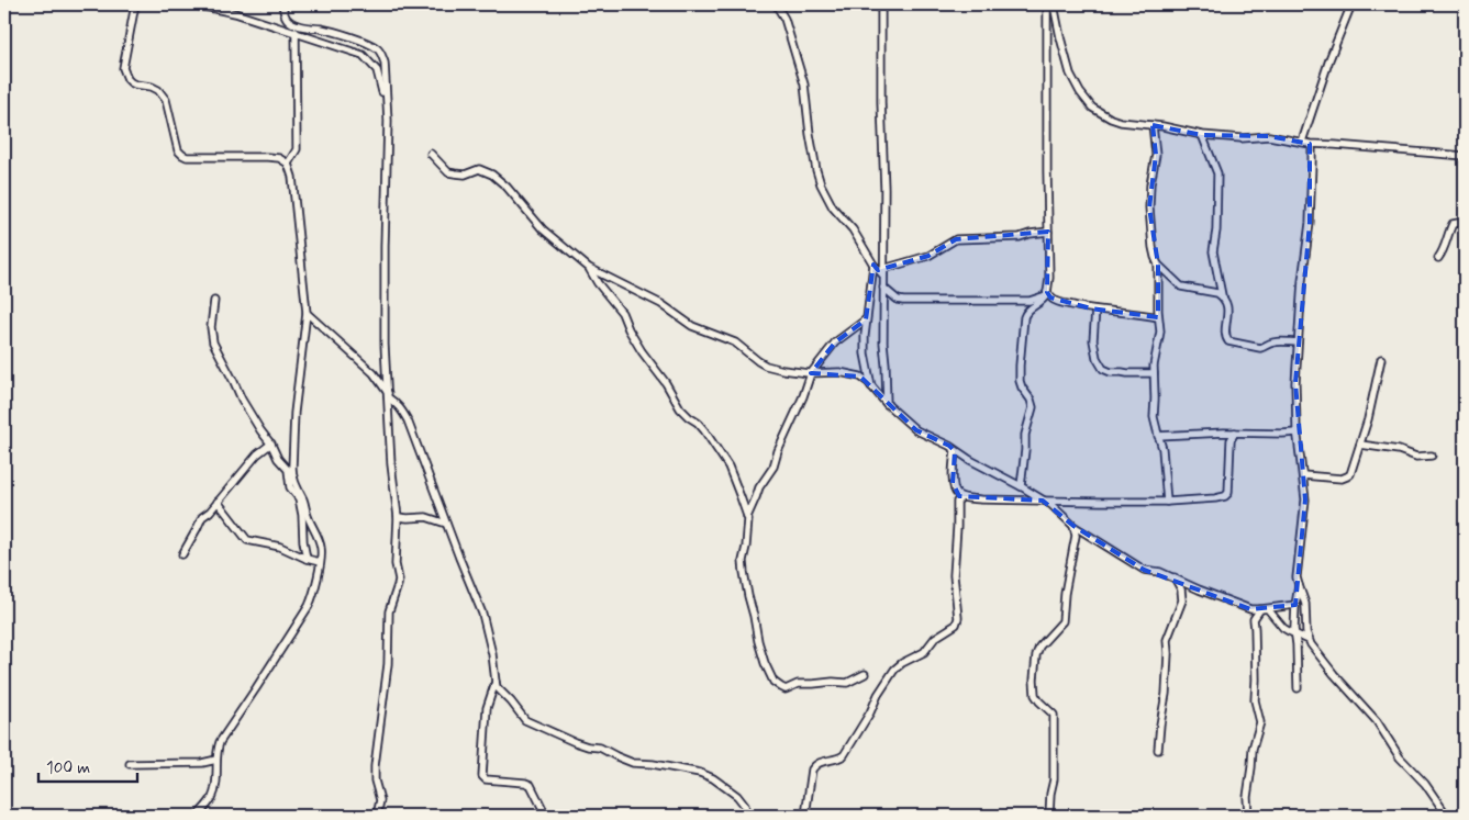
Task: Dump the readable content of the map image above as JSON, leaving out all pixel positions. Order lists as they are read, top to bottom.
{
  "scale_bar": "100 m"
}
